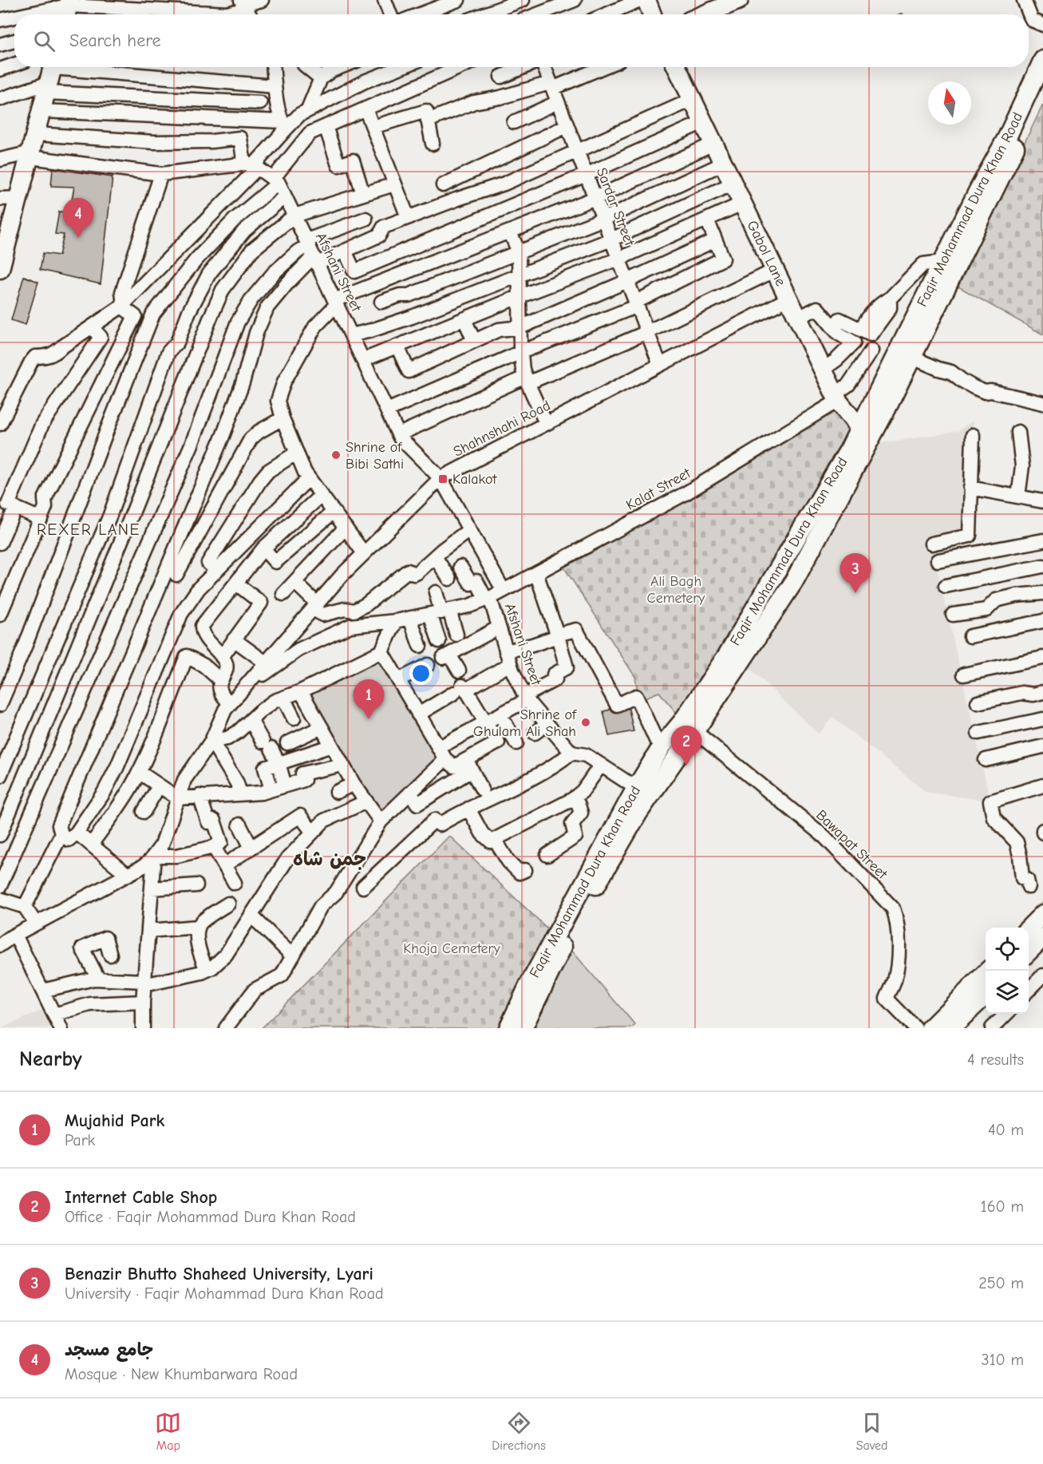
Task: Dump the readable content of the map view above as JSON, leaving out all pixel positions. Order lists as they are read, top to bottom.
{
  "streets": {
    "main road": ["Faqir Mohammad Dura Khan Road", "Gabol Lane"],
    "street": [
      "Sardar Street",
      "Afshani Street",
      "Shahnshahi Road",
      "Kalat Street",
      "Bawapat Street"
    ]
  },
  "crossings": [
    ["Sardar Street", "Shahnshahi Road"],
    ["Faqir Mohammad Dura Khan Road", "Gabol Lane"],
    ["Faqir Mohammad Dura Khan Road", "Bawapat Street"],
    ["Gabol Lane", "Shahnshahi Road"],
    ["Gabol Lane", "Kalat Street"],
    ["Afshani Street", "Shahnshahi Road"],
    ["Afshani Street", "Kalat Street"],
    ["Shahnshahi Road", "Kalat Street"]
  ],
  "districts": ["REXER LANE", "جمن شاہ"],
  "parks": ["Ali Bagh Cemetery", "Khoja Cemetery"],
  "places": {
    "other": ["Shrine of Bibi Sathi", "Shrine of Ghulam Ali Shah"],
    "transit": ["Kalakot"]
  },
  "north": "top",
  "page": {
    "search": "Search here",
    "pins": [
      "4",
      "3",
      "1",
      "2"
    ],
    "heading": ["Nearby", "4 results"],
    "list": [
      {
        "mark": "1",
        "name": "Mujahid Park",
        "note": "Park",
        "value": "40 m"
      },
      {
        "mark": "2",
        "name": "Internet Cable Shop",
        "note": "Office · Faqir Mohammad Dura Khan Road",
        "value": "160 m"
      },
      {
        "mark": "3",
        "name": "Benazir Bhutto Shaheed University, Lyari",
        "note": "University · Faqir Mohammad Dura Khan Road",
        "value": "250 m"
      },
      {
        "mark": "4",
        "name": "جامع مسجد",
        "note": "Mosque · New Khumbarwara Road",
        "value": "310 m"
      }
    ],
    "nav": ["Map", "Directions", "Saved"]
  }
}
